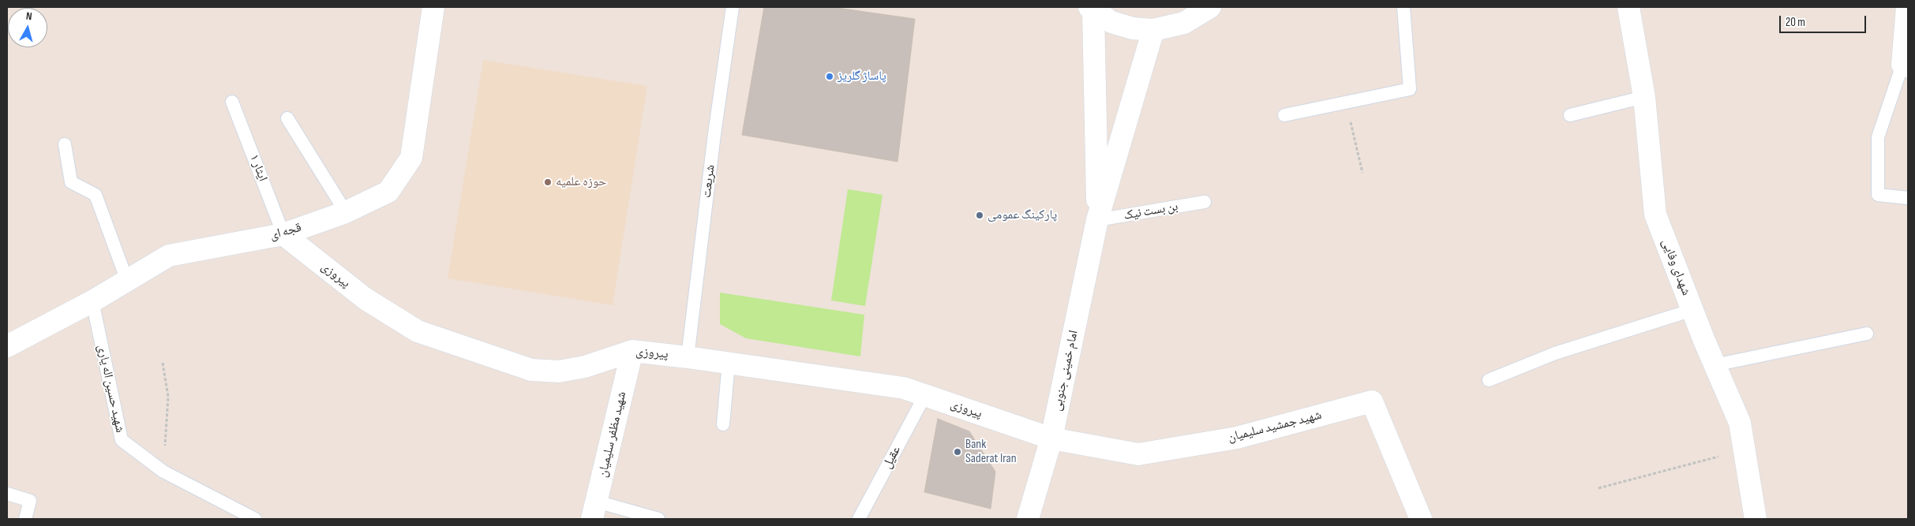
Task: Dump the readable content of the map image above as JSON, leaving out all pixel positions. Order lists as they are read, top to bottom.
{
  "streets": {
    "street": [
      "قجه ای",
      "شهدای وفایی",
      "پیروزی",
      "امام خمینی جنوبی",
      "شهید جمشید سلیمیان",
      "شهید مظفر سلیمیان"
    ],
    "lane": [
      "ایثار ۱",
      "شریعت",
      "بن بست نیک",
      "شهید حسین اله یاری",
      "عقیل"
    ]
  },
  "crossings": [
    ["ایثار ۱", "قجه ای"],
    ["ایثار ۱", "پیروزی"],
    ["شریعت", "پیروزی"],
    ["بن بست نیک", "امام خمینی جنوبی"],
    ["قجه ای", "پیروزی"],
    ["قجه ای", "شهید حسین اله یاری"],
    ["پیروزی", "امام خمینی جنوبی"],
    ["پیروزی", "شهید جمشید سلیمیان"],
    ["پیروزی", "شهید مظفر سلیمیان"],
    ["پیروزی", "عقیل"],
    ["امام خمینی جنوبی", "شهید جمشید سلیمیان"]
  ],
  "places": [
    "پاساژ گلریز",
    "حوزه علمیه",
    "پارکینگ عمومی",
    "Bank Saderat Iran"
  ],
  "scale_bar": "20 m",
  "north": "top"
}
